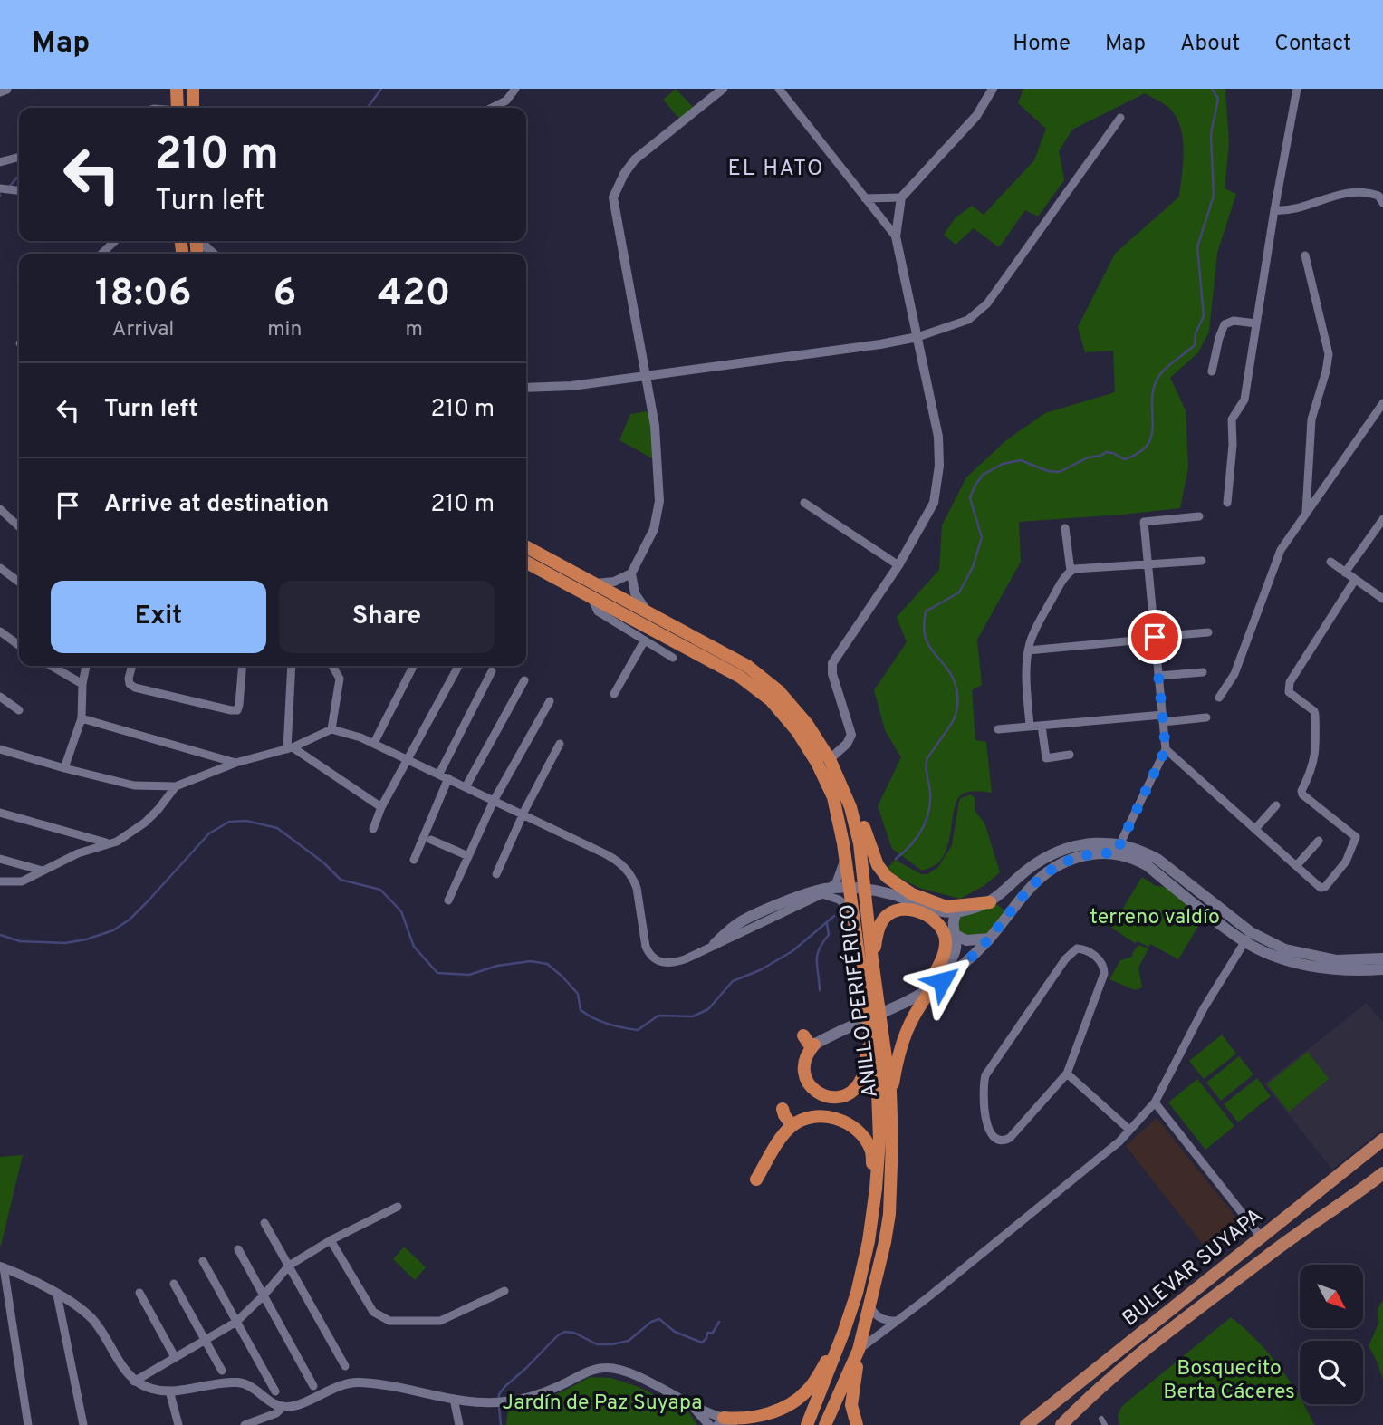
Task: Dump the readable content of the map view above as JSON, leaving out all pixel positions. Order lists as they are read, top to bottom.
{
  "streets": {
    "highway": ["ANILLO PERIFÉRICO"],
    "main road": ["BULEVAR SUYAPA"]
  },
  "districts": ["EL HATO"],
  "parks": ["terreno valdío", "Bosquecito Berta Cáceres", "Jardín de Paz Suyapa"],
  "north": "bottom right",
  "page": {
    "header": "Map",
    "nav": [
      "Home",
      "Map",
      "About",
      "Contact"
    ],
    "turn": ["210 m", "Turn left"],
    "eta": [
      "18:06",
      "Arrival",
      "6",
      "min",
      "420",
      "m"
    ],
    "list": [
      {
        "name": "Turn left",
        "value": "210 m"
      },
      {
        "name": "Arrive at destination",
        "value": "210 m"
      }
    ],
    "buttons": ["Exit", "Share"]
  }
}
